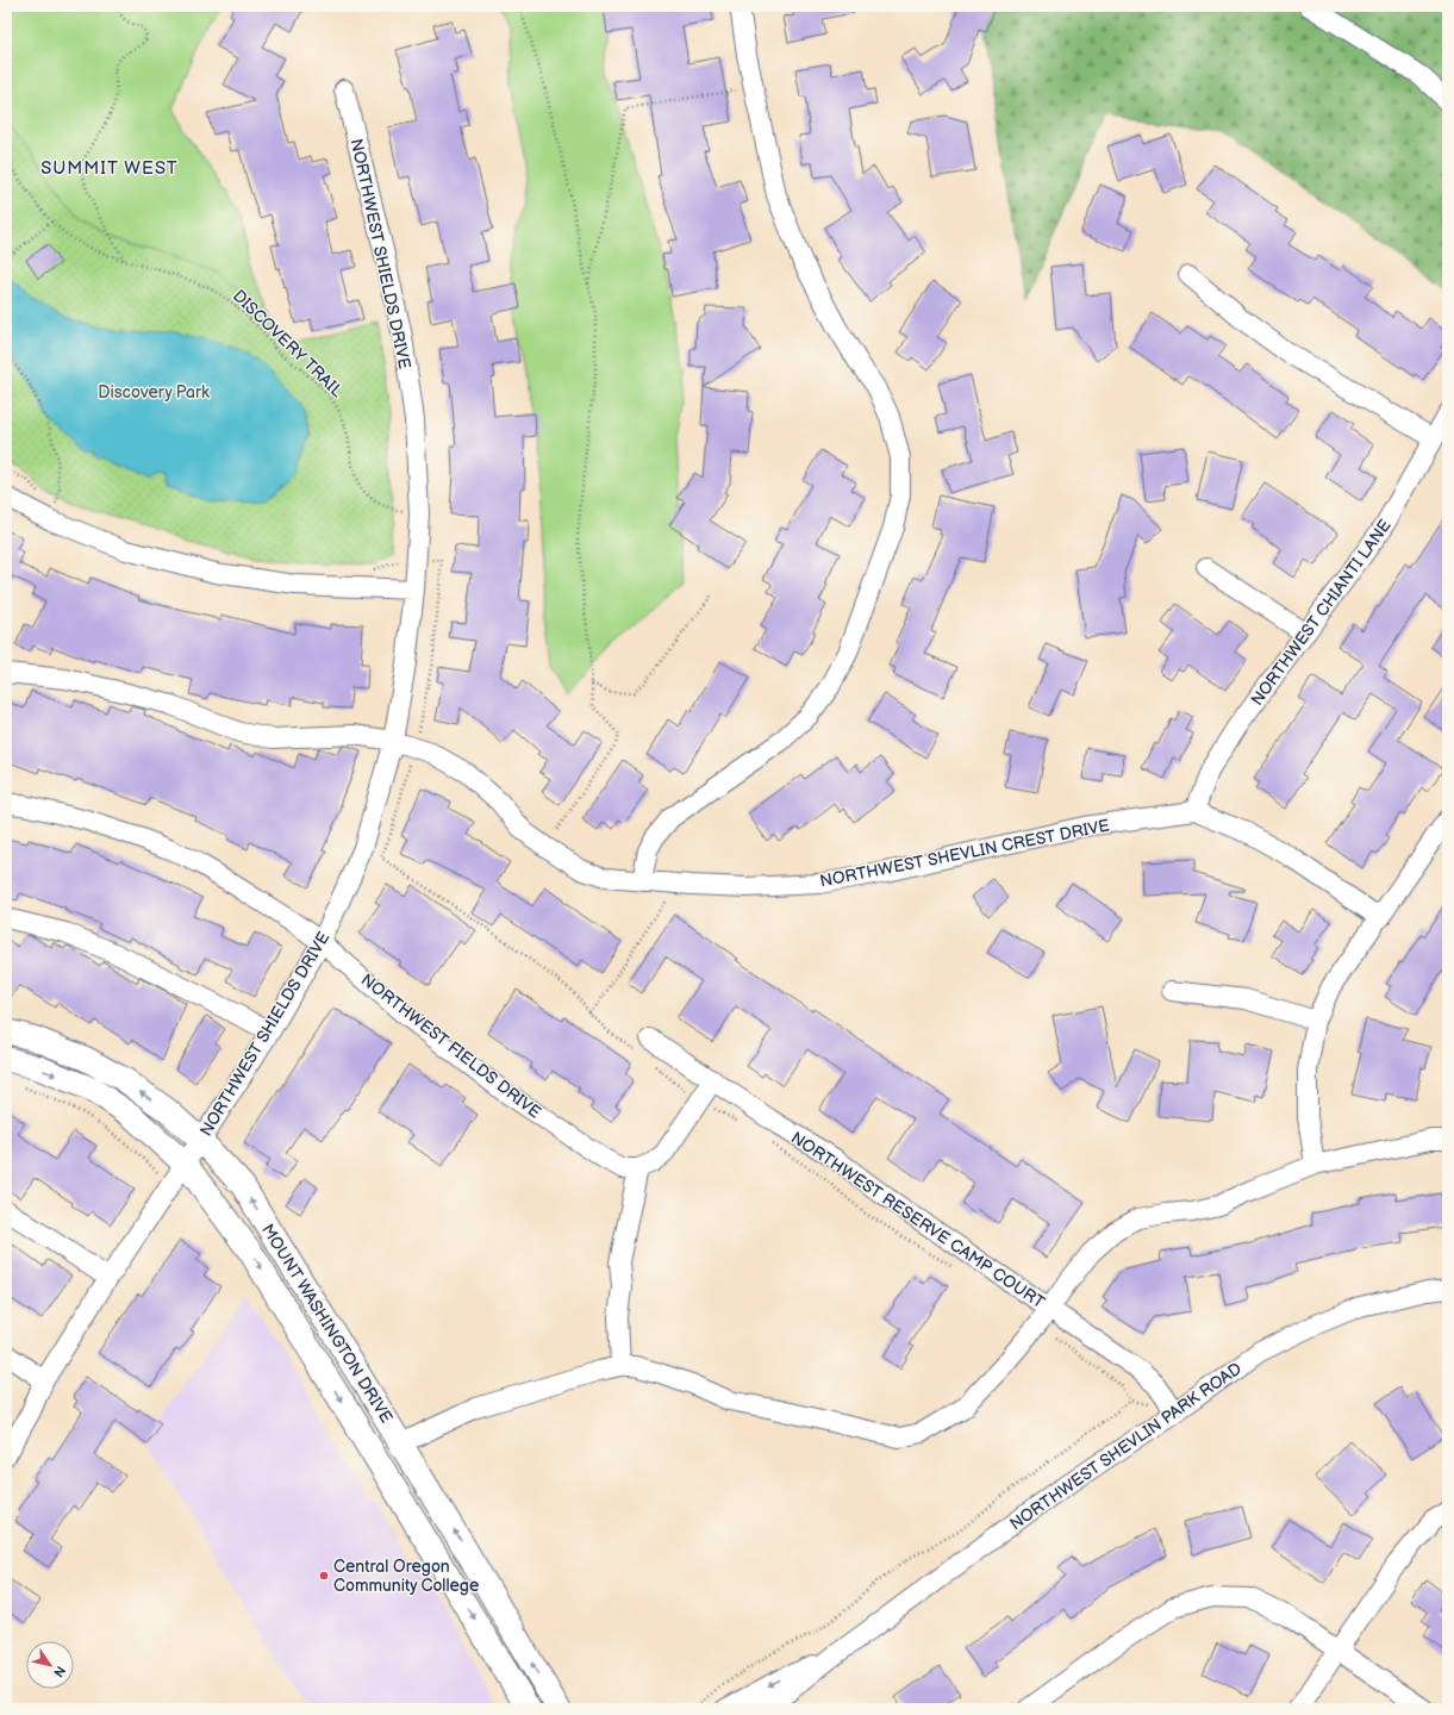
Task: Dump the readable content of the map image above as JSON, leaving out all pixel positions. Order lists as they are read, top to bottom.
{
  "streets": {
    "main road": ["MOUNT WASHINGTON DRIVE"],
    "street": [
      "NORTHWEST SHIELDS DRIVE",
      "NORTHWEST CHIANTI LANE",
      "NORTHWEST SHEVLIN CREST DRIVE",
      "NORTHWEST FIELDS DRIVE",
      "NORTHWEST RESERVE CAMP COURT",
      "NORTHWEST SHEVLIN PARK ROAD"
    ],
    "path": ["DISCOVERY TRAIL"]
  },
  "crossings": [
    ["NORTHWEST SHIELDS DRIVE", "DISCOVERY TRAIL"],
    ["NORTHWEST SHIELDS DRIVE", "NORTHWEST SHEVLIN CREST DRIVE"],
    ["NORTHWEST SHIELDS DRIVE", "NORTHWEST FIELDS DRIVE"],
    ["NORTHWEST SHIELDS DRIVE", "MOUNT WASHINGTON DRIVE"],
    ["NORTHWEST CHIANTI LANE", "NORTHWEST SHEVLIN CREST DRIVE"],
    ["NORTHWEST RESERVE CAMP COURT", "NORTHWEST SHEVLIN PARK ROAD"]
  ],
  "districts": ["SUMMIT WEST"],
  "parks": ["Discovery Park"],
  "places": ["Central Oregon Community College"],
  "north": "bottom right"
}
